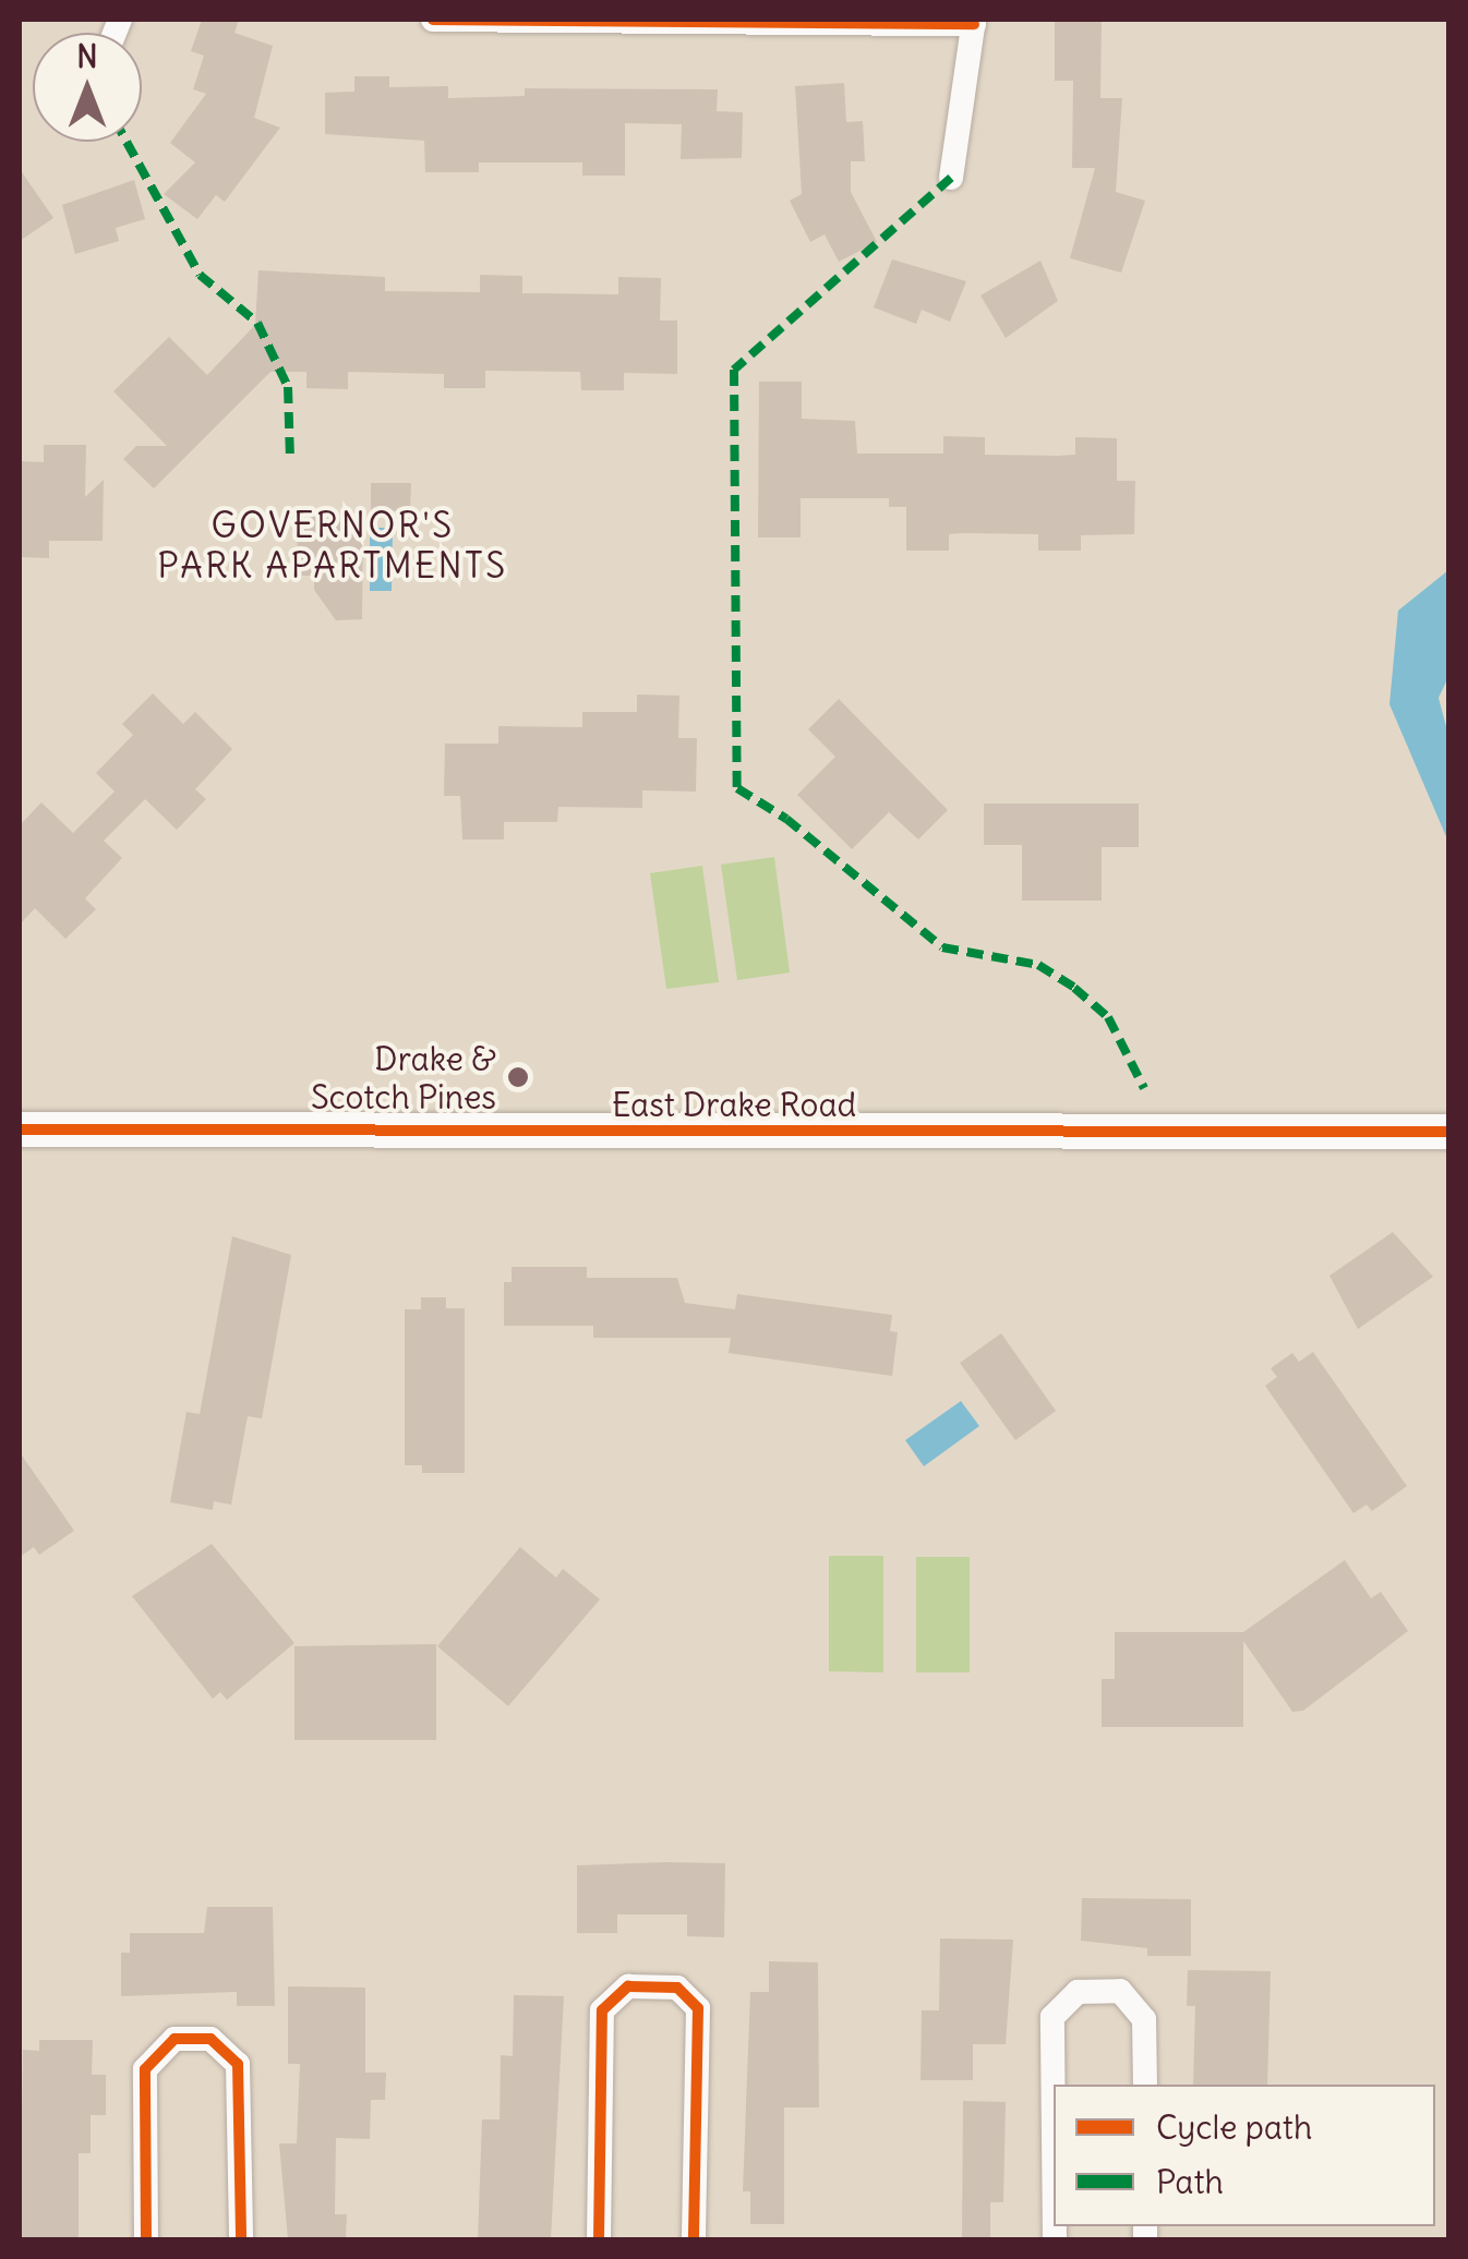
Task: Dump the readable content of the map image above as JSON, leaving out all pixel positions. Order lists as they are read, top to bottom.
{
  "streets": {
    "main road": ["East Drake Road"]
  },
  "districts": ["GOVERNOR'S PARK APARTMENTS"],
  "places": ["Drake & Scotch Pines"],
  "legend": ["Cycle path", "Path"],
  "north": "top"
}
